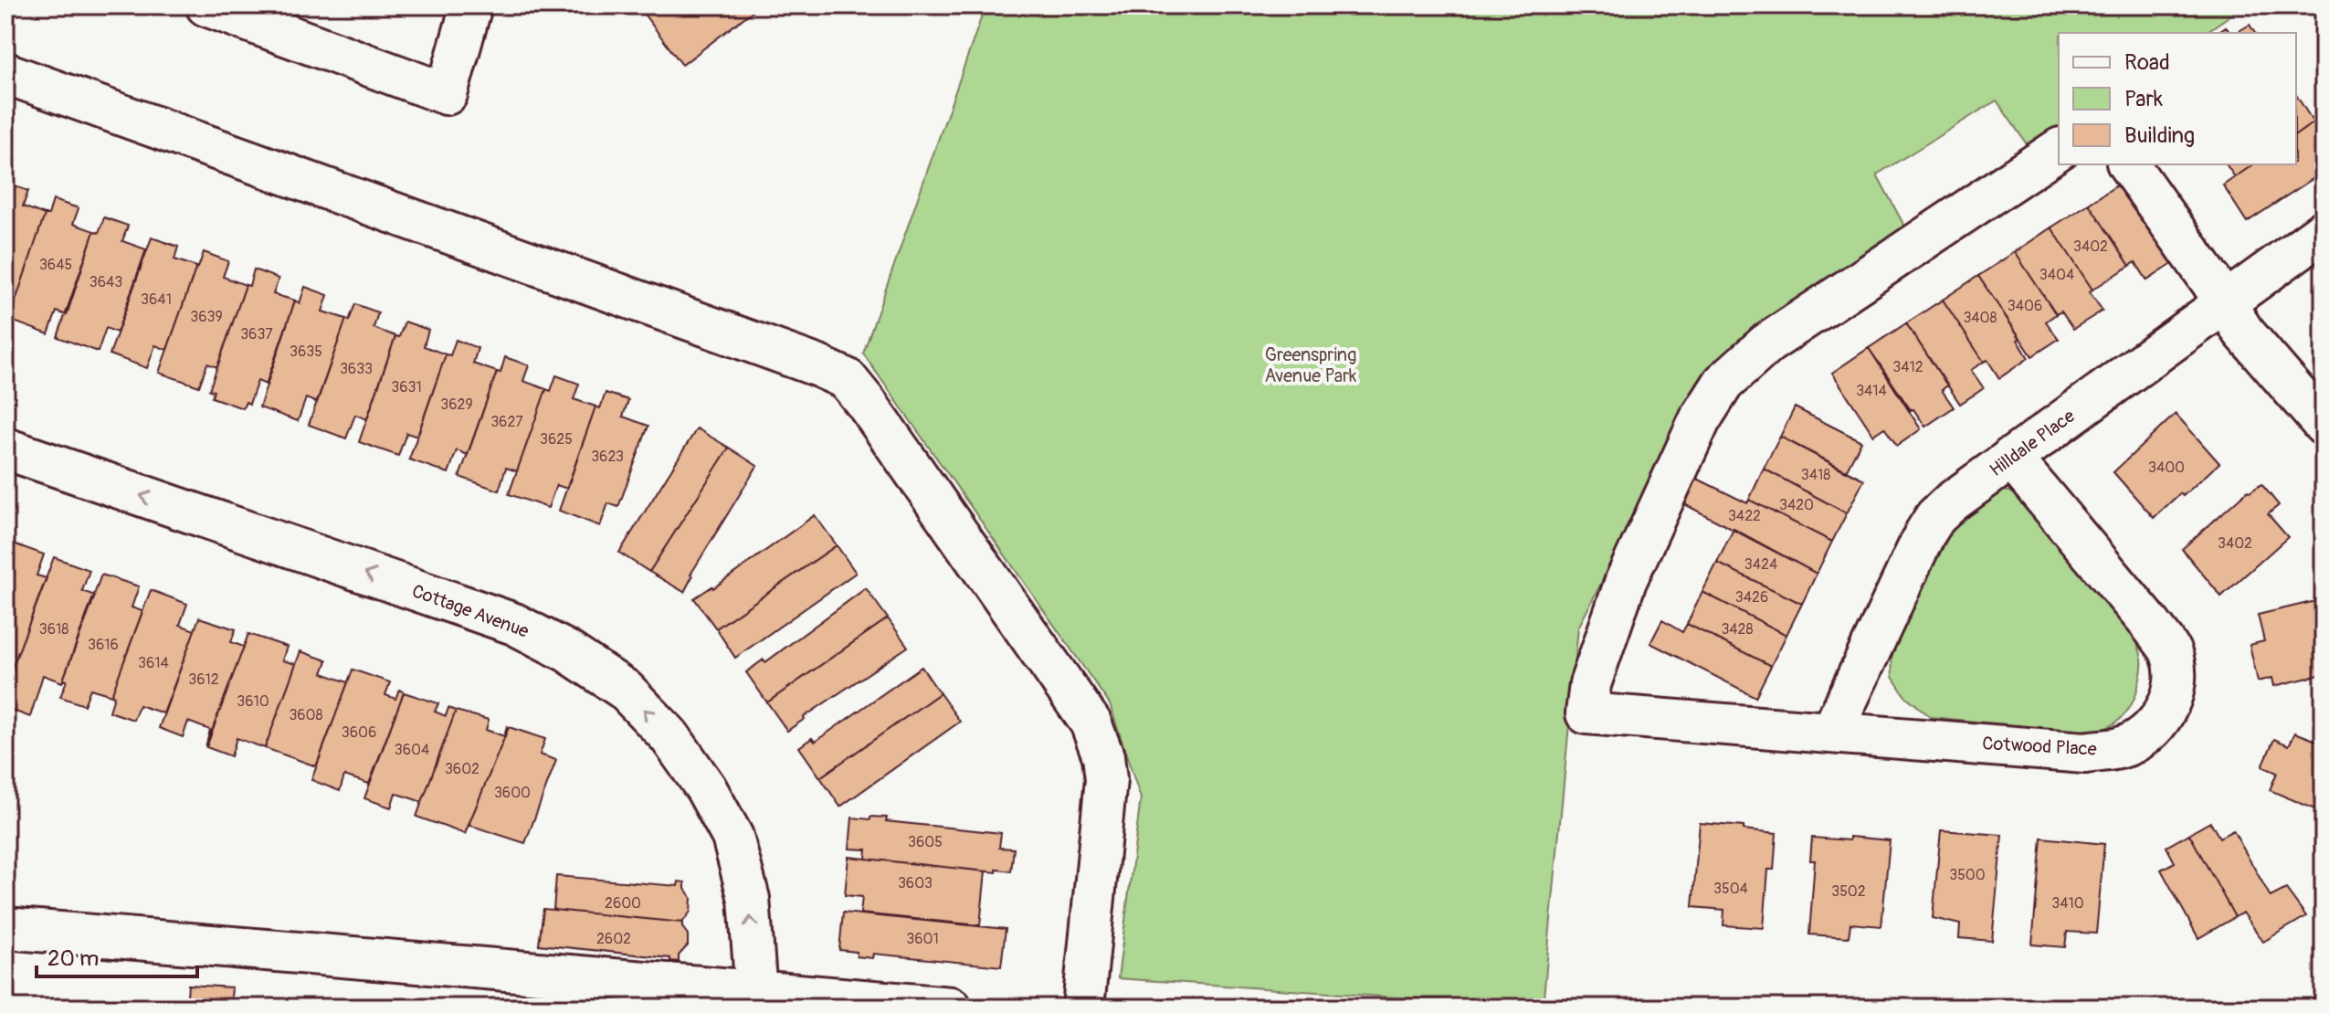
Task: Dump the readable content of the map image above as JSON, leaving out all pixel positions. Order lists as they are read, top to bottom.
{
  "streets": {
    "street": ["Hilldale Place", "Cottage Avenue", "Cotwood Place"]
  },
  "crossings": [
    ["Hilldale Place", "Cotwood Place"]
  ],
  "one_way": ["Cottage Avenue"],
  "parks": ["Greenspring Avenue Park"],
  "house_numbers": [
    "3402",
    "3645",
    "3404",
    "3643",
    "3641",
    "3406",
    "3639",
    "3408",
    "3637",
    "3635",
    "3412",
    "3633",
    "3631",
    "3414",
    "3629",
    "3627",
    "3625",
    "3623",
    "3400",
    "3418",
    "3420",
    "3422",
    "3402",
    "3424",
    "3426",
    "3618",
    "3428",
    "3616",
    "3614",
    "3612",
    "3610",
    "3608",
    "3606",
    "3604",
    "3602",
    "3600",
    "3605",
    "3500",
    "3603",
    "3504",
    "3502",
    "2600",
    "3410",
    "2602",
    "3601"
  ],
  "legend": ["Road", "Park", "Building"],
  "scale_bar": "20 m"
}
